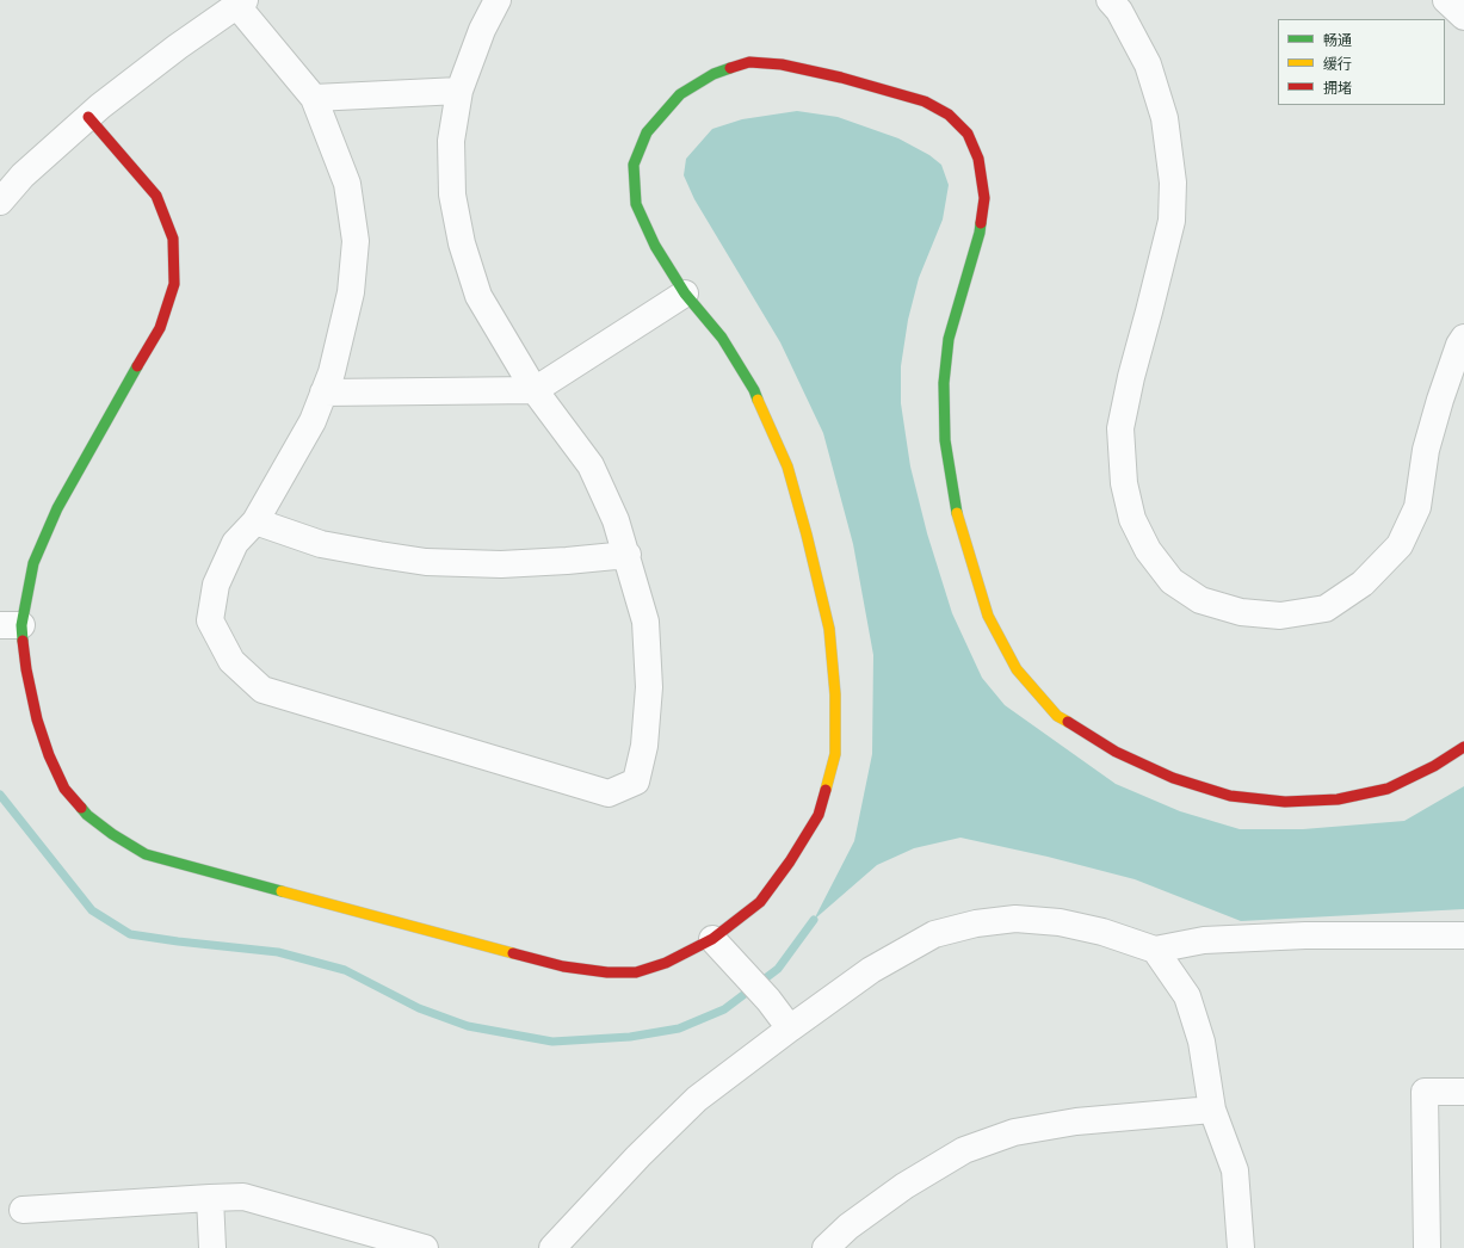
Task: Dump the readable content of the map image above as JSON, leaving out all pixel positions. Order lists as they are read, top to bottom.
{
  "legend": ["畅通", "缓行", "拥堵"]
}
